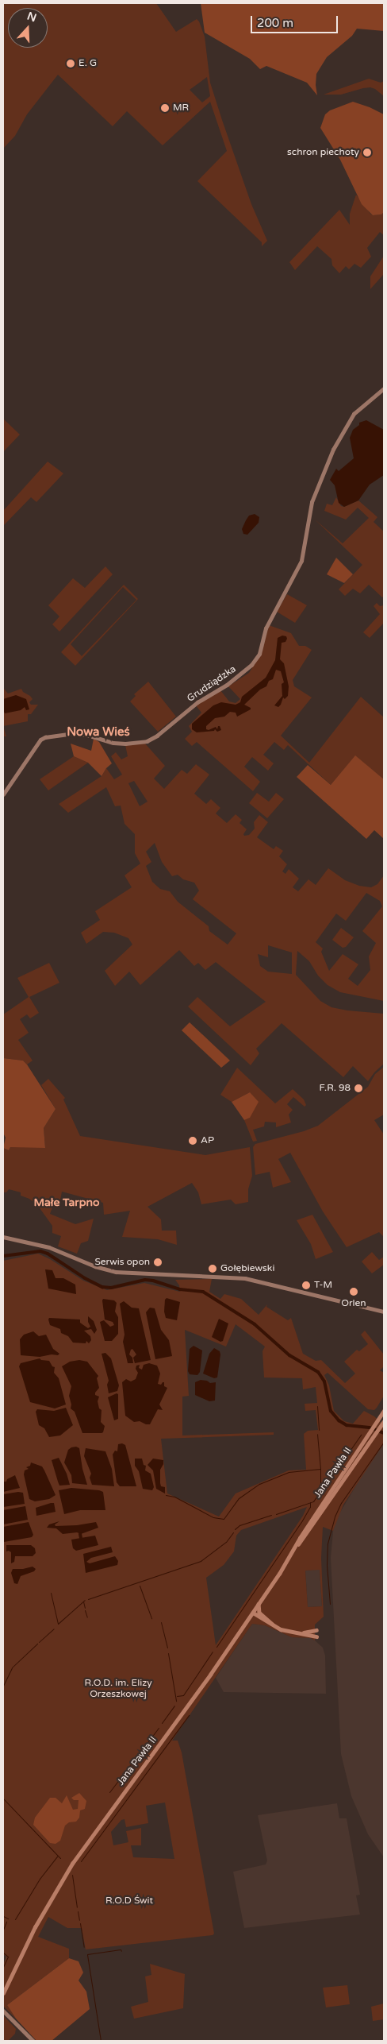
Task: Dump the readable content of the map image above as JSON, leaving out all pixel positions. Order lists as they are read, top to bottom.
{
  "streets": {
    "main road": ["Jana Pawła II"],
    "street": ["Grudziądzka"]
  },
  "districts": ["Nowa Wieś", "Małe Tarpno"],
  "parks": ["R.O.D. im. Elizy Orzeszkowej", "R.O.D Świt"],
  "places": [
    "E. G",
    "MR",
    "schron piechoty",
    "F.R. 98",
    "AP",
    "Serwis opon",
    "Gołębiewski",
    "T-M",
    "Orlen"
  ],
  "scale_bar": "200 m",
  "north": "top"
}
